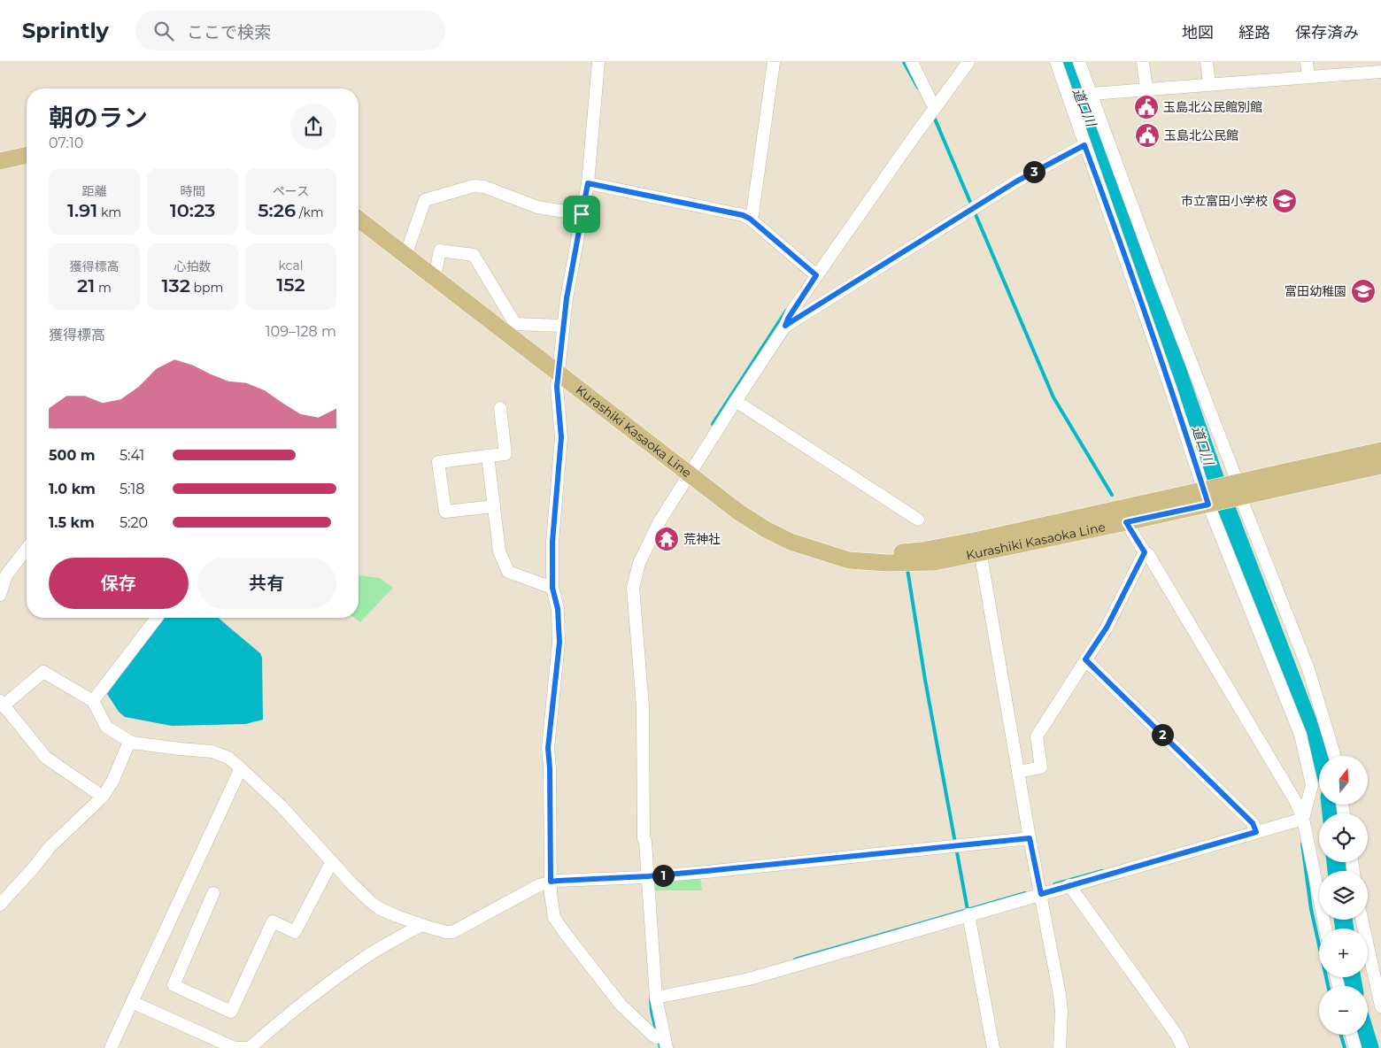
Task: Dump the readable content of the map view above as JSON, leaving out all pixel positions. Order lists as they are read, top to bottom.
{
  "streets": {
    "main road": ["Kurashiki Kasaoka Line"]
  },
  "water": ["道口川"],
  "places": {
    "public building": ["玉島北公民館別館", "玉島北公民館"],
    "school or university": ["市立富田小学校", "富田幼稚園"],
    "temple": ["荒神社"]
  },
  "north": "top",
  "page": {
    "header": "Sprintly",
    "search": "ここで検索",
    "nav": ["地図", "経路", "保存済み"],
    "heading": ["朝のラン", "07:10"],
    "pins": ["3", "2", "1"],
    "stats": [
      ["距離", "1.91 km"],
      ["時間", "10:23"],
      ["ペース", "5:26 /km"],
      ["獲得標高", "21 m"],
      ["心拍数", "132 bpm"],
      ["kcal", "152"]
    ],
    "chart": ["獲得標高", "109–128 m"],
    "list": [
      {
        "name": "500 m",
        "note": "5:41"
      },
      {
        "name": "1.0 km",
        "note": "5:18"
      },
      {
        "name": "1.5 km",
        "note": "5:20"
      }
    ],
    "buttons": ["保存", "共有"],
    "map_buttons": ["+", "−"]
  }
}
